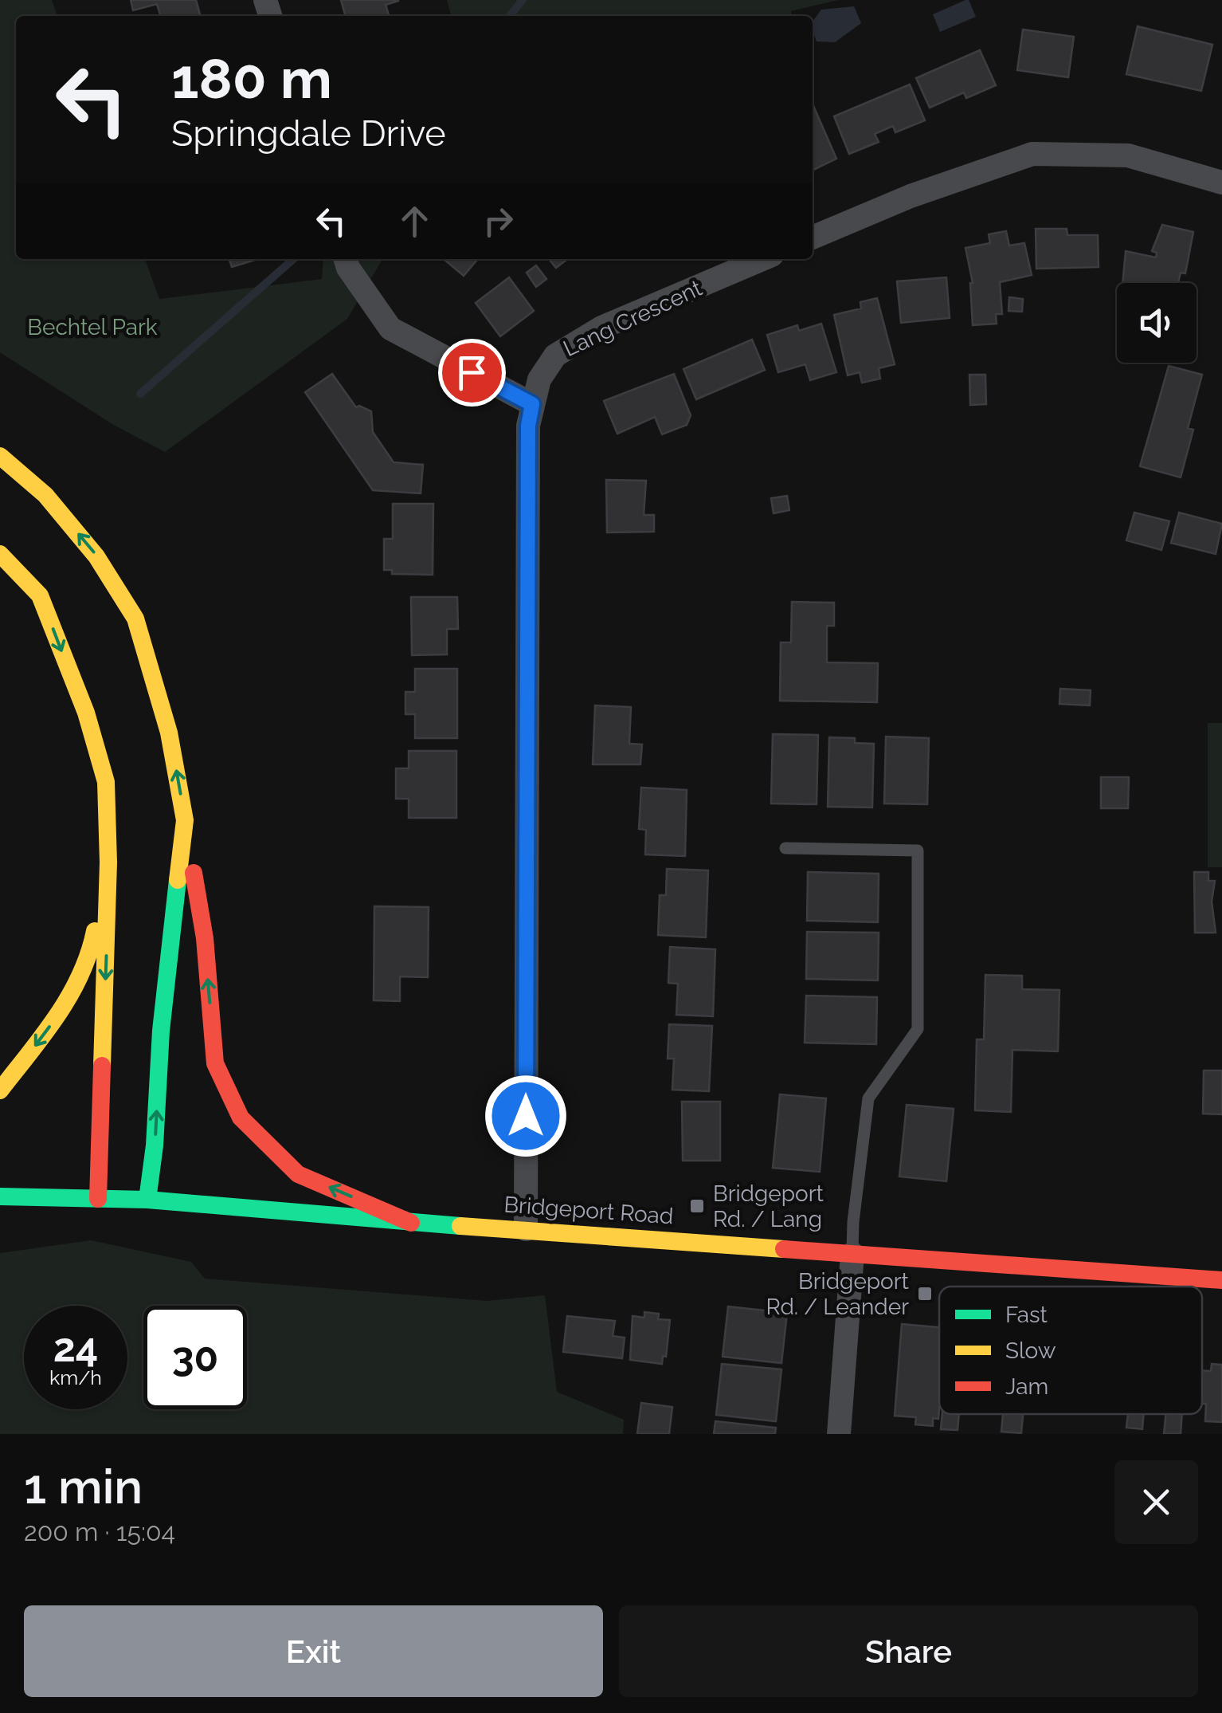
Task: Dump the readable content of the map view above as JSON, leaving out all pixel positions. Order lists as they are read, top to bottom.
{
  "streets": {
    "main road": ["Bridgeport Road"],
    "street": ["Lang Crescent"]
  },
  "crossings": [
    ["Lang Crescent", "Bridgeport Road"]
  ],
  "parks": ["Bechtel Park"],
  "places": {
    "transit": ["Bridgeport Rd. / Lang", "Bridgeport Rd. / Leander"]
  },
  "legend": ["Fast", "Slow", "Jam"],
  "page": {
    "turn": ["180 m", "Springdale Drive"],
    "speed": "24 km/h",
    "limit": "30",
    "heading": ["1 min", "200 m · 15:04"],
    "buttons": ["Exit", "Share"]
  }
}
